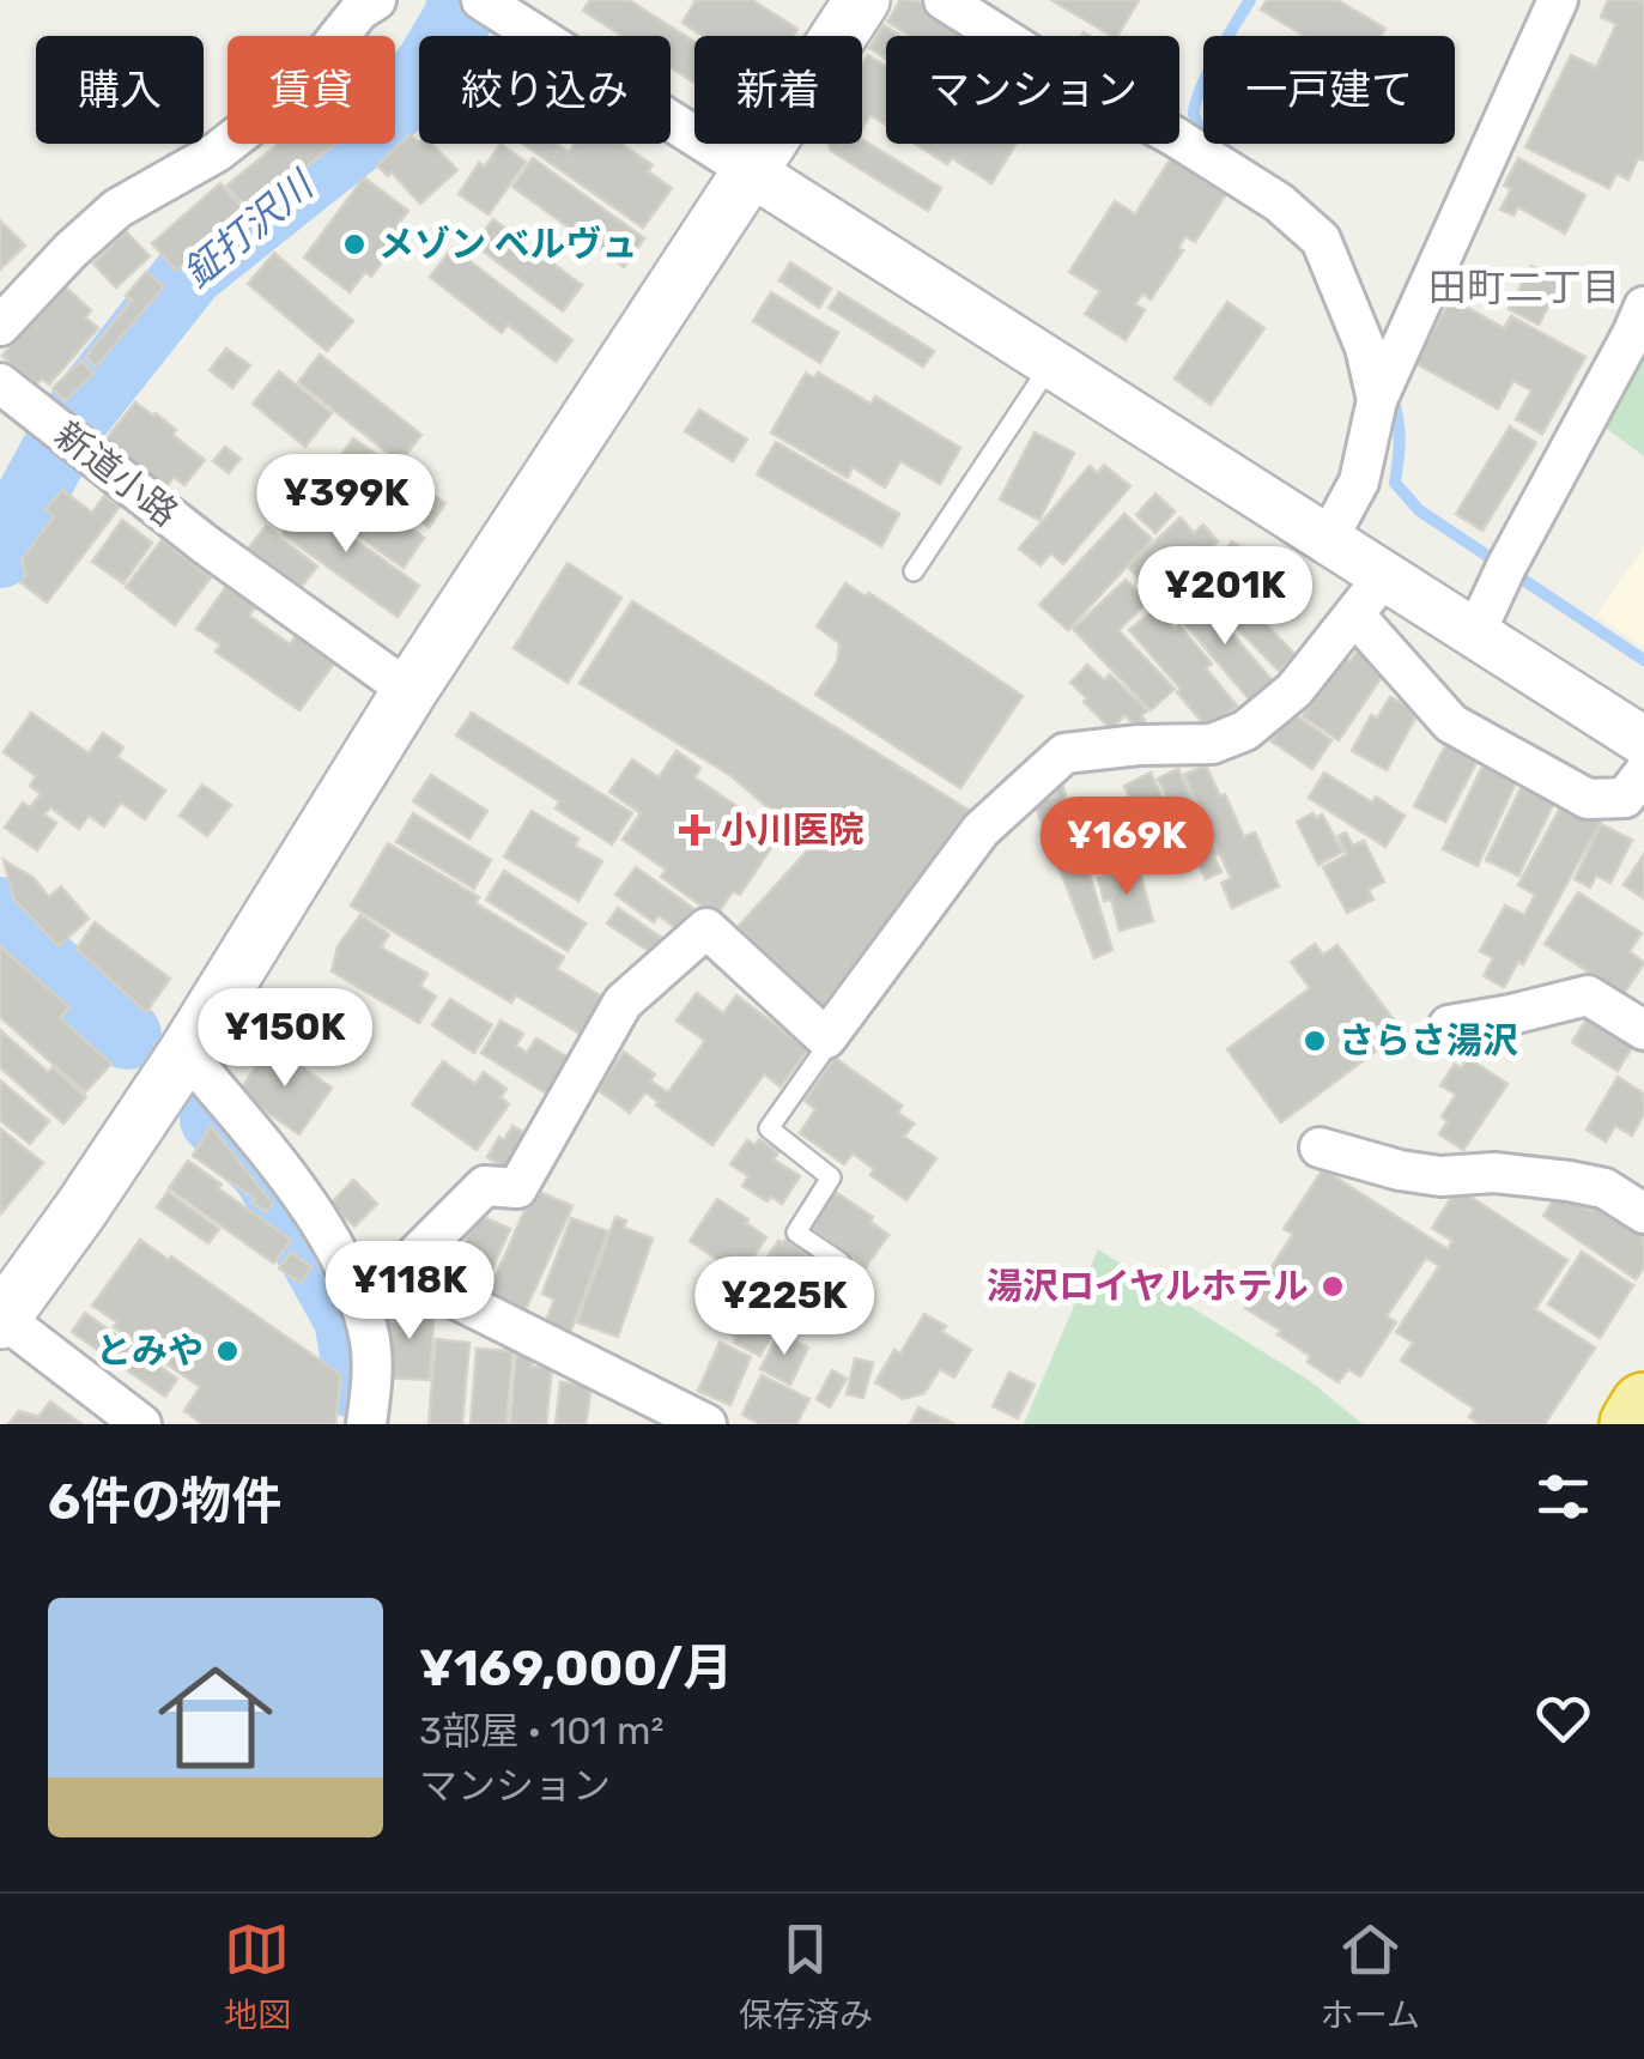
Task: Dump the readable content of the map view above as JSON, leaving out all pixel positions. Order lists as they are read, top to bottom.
{
  "streets": {
    "street": ["新道小路"]
  },
  "districts": ["田町二丁目"],
  "water": ["鉦打沢川"],
  "places": {
    "other": [
      "メゾン ベルヴュ",
      "さらさ湯沢",
      "湯沢ロイヤルホテル",
      "とみや"
    ],
    "health": ["小川医院"]
  },
  "page": {
    "chip": [
      "購入",
      "賃貸",
      "絞り込み",
      "新着",
      "マンション",
      "一戸建て"
    ],
    "price": [
      "¥399K",
      "¥201K",
      "¥169K",
      "¥150K",
      "¥118K",
      "¥225K"
    ],
    "heading": "6件の物件",
    "list": [
      {
        "name": "¥169,000/月",
        "note": "3部屋 · 101 m² · マンション"
      }
    ],
    "tabs": ["地図", "保存済み", "ホーム"]
  }
}
